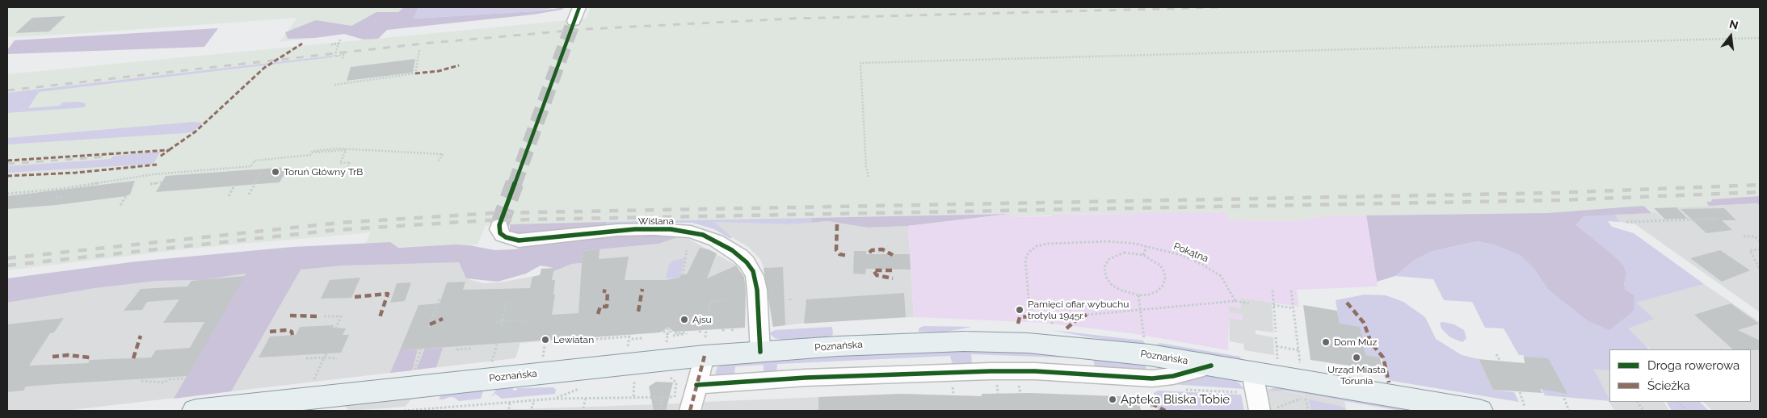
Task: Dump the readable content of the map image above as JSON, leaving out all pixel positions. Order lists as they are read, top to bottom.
{
  "streets": {
    "main road": ["Poznańska"],
    "street": ["Wiślana"],
    "path": ["Pokątna"]
  },
  "crossings": [
    ["Wiślana", "Poznańska"]
  ],
  "places": [
    "Toruń Główny TrB",
    "Pamięci ofiar wybuchu trotylu 1945r.",
    "Ajsu",
    "Lewiatan",
    "Dom Muz",
    "Urząd Miasta Torunia",
    "Apteka Bliska Tobie"
  ],
  "legend": ["Droga rowerowa", "Ścieżka"],
  "north": "top"
}
